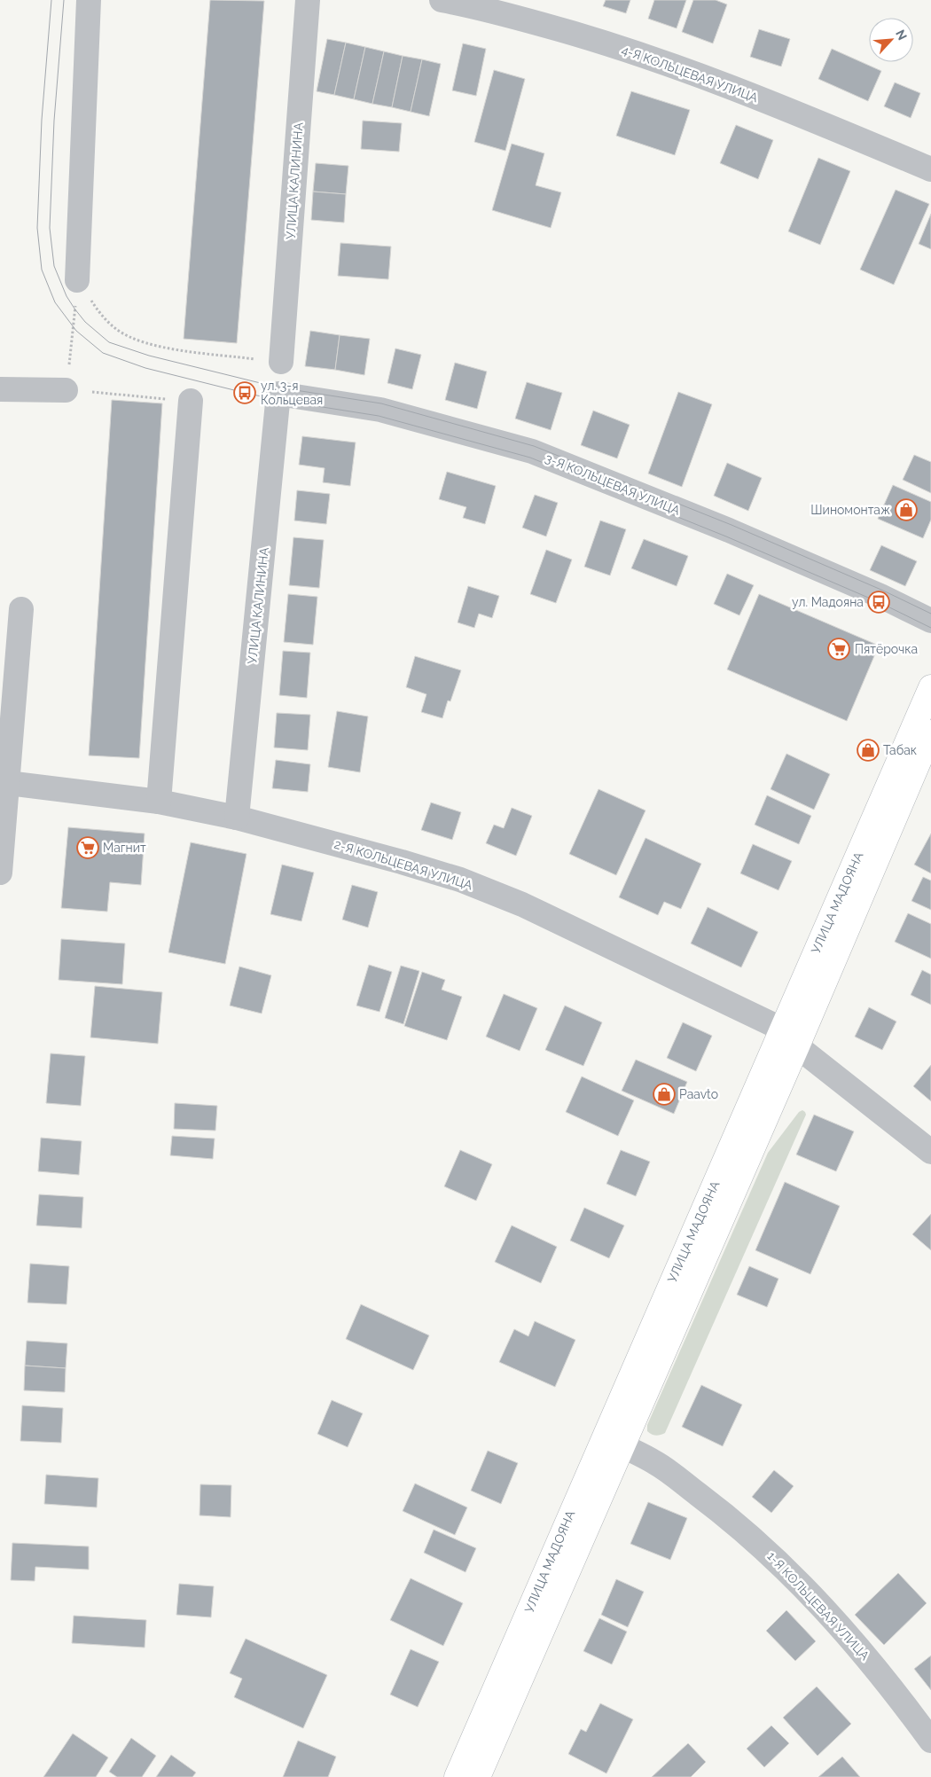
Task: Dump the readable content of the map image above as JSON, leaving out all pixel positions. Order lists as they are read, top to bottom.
{
  "streets": {
    "main road": ["УЛИЦА МАДОЯНА"],
    "street": [
      "4-Я КОЛЬЦЕВАЯ УЛИЦА",
      "УЛИЦА КАЛИНИНА",
      "3-Я КОЛЬЦЕВАЯ УЛИЦА",
      "2-Я КОЛЬЦЕВАЯ УЛИЦА",
      "1-Я КОЛЬЦЕВАЯ УЛИЦА"
    ]
  },
  "crossings": [
    ["УЛИЦА КАЛИНИНА", "3-Я КОЛЬЦЕВАЯ УЛИЦА"],
    ["УЛИЦА КАЛИНИНА", "2-Я КОЛЬЦЕВАЯ УЛИЦА"],
    ["2-Я КОЛЬЦЕВАЯ УЛИЦА", "УЛИЦА МАДОЯНА"],
    ["УЛИЦА МАДОЯНА", "1-Я КОЛЬЦЕВАЯ УЛИЦА"]
  ],
  "places": {
    "bus stop": ["ул. 3-я Кольцевая", "ул. Мадояна"],
    "shop": ["Шиномонтаж", "Табак", "Paavto"],
    "supermarket": ["Пятёрочка", "Магнит"]
  },
  "north": "top right"
}
